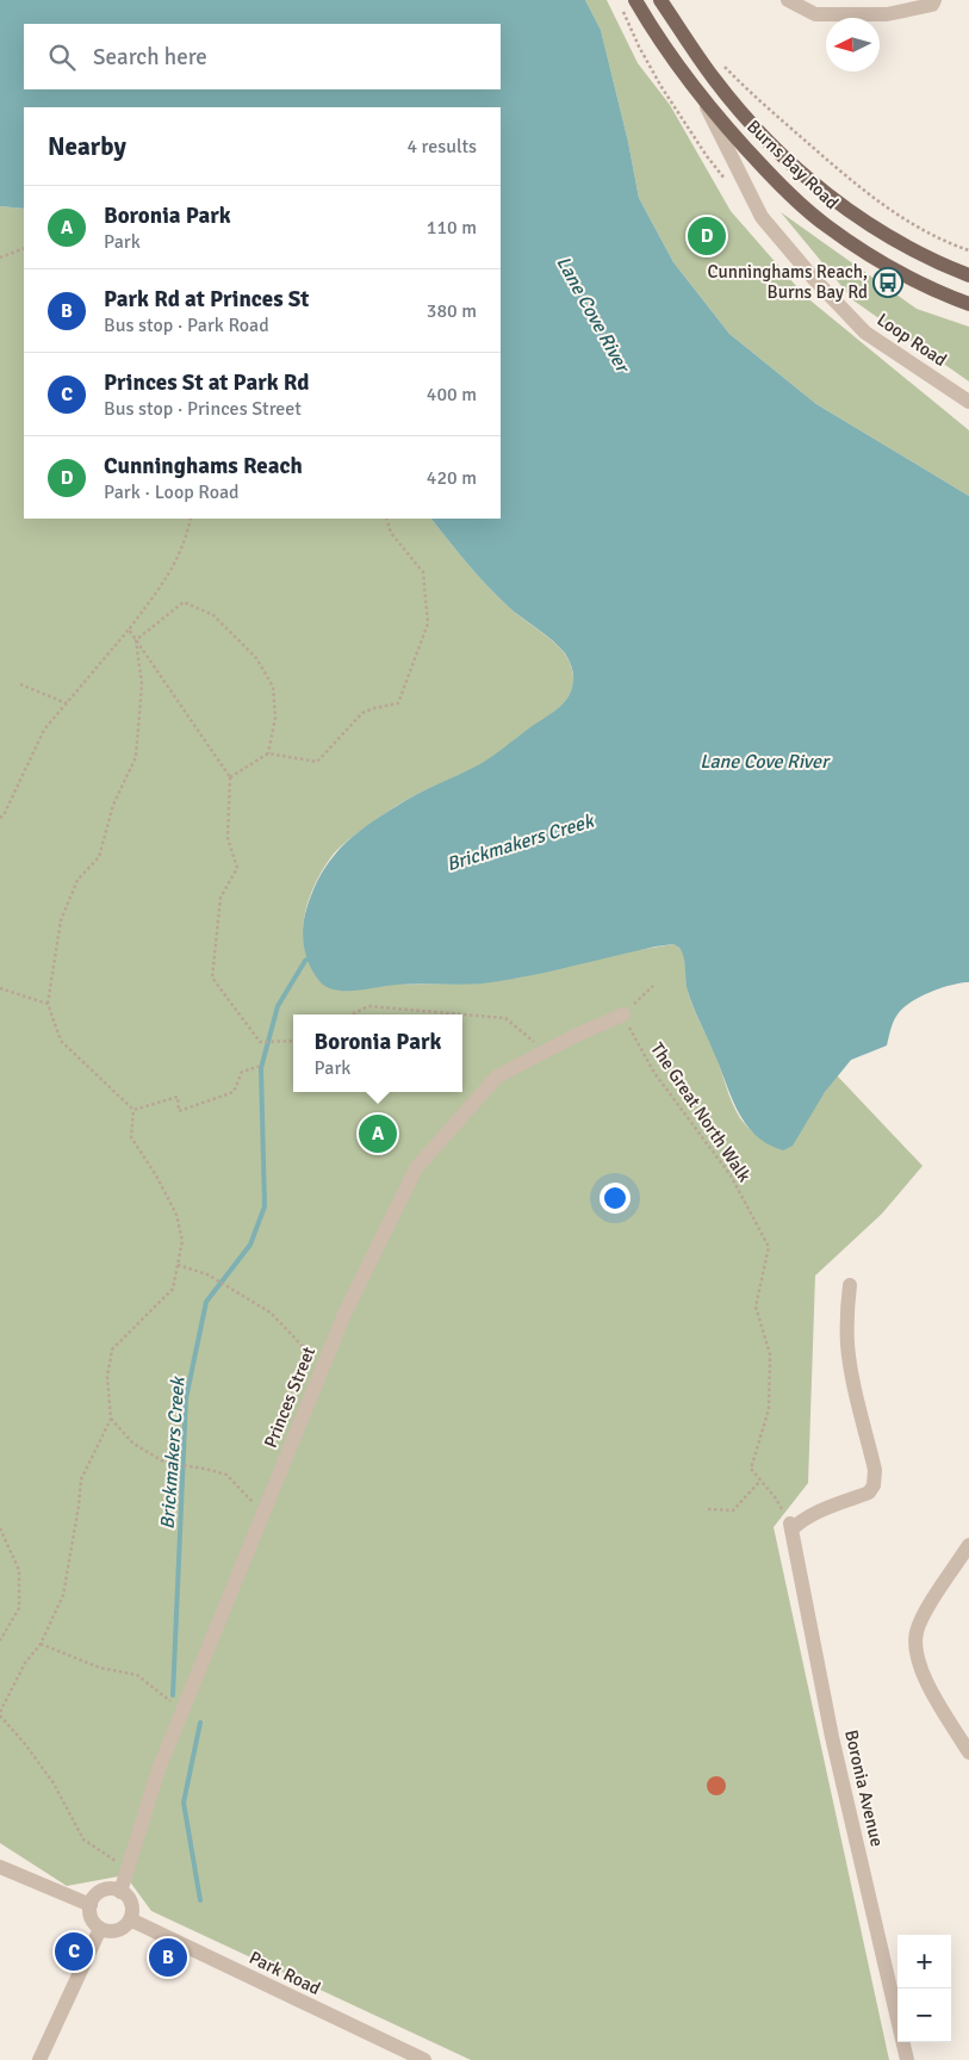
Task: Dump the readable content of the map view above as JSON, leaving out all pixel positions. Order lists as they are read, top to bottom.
{
  "streets": {
    "main road": ["Burns Bay Road"],
    "street": [
      "Loop Road",
      "Princes Street",
      "Boronia Avenue",
      "Park Road"
    ],
    "path": ["The Great North Walk"]
  },
  "crossings": [
    ["Burns Bay Road", "Loop Road"],
    ["The Great North Walk", "Princes Street"],
    ["The Great North Walk", "Boronia Avenue"],
    ["Princes Street", "Park Road"]
  ],
  "water": ["Lane Cove River", "Brickmakers Creek"],
  "places": {
    "bus stop": ["Cunninghams Reach, Burns Bay Rd"]
  },
  "north": "left",
  "page": {
    "search": "Search here",
    "heading": ["Nearby", "4 results"],
    "list": [
      {
        "mark": "A",
        "name": "Boronia Park",
        "note": "Park",
        "value": "110 m"
      },
      {
        "mark": "B",
        "name": "Park Rd at Princes St",
        "note": "Bus stop · Park Road",
        "value": "380 m"
      },
      {
        "mark": "C",
        "name": "Princes St at Park Rd",
        "note": "Bus stop · Princes Street",
        "value": "400 m"
      },
      {
        "mark": "D",
        "name": "Cunninghams Reach",
        "note": "Park · Loop Road",
        "value": "420 m"
      }
    ],
    "pins": [
      "D",
      "A",
      "C",
      "B"
    ],
    "popup": ["Boronia Park", "Park"],
    "map_buttons": ["+", "−"]
  }
}
